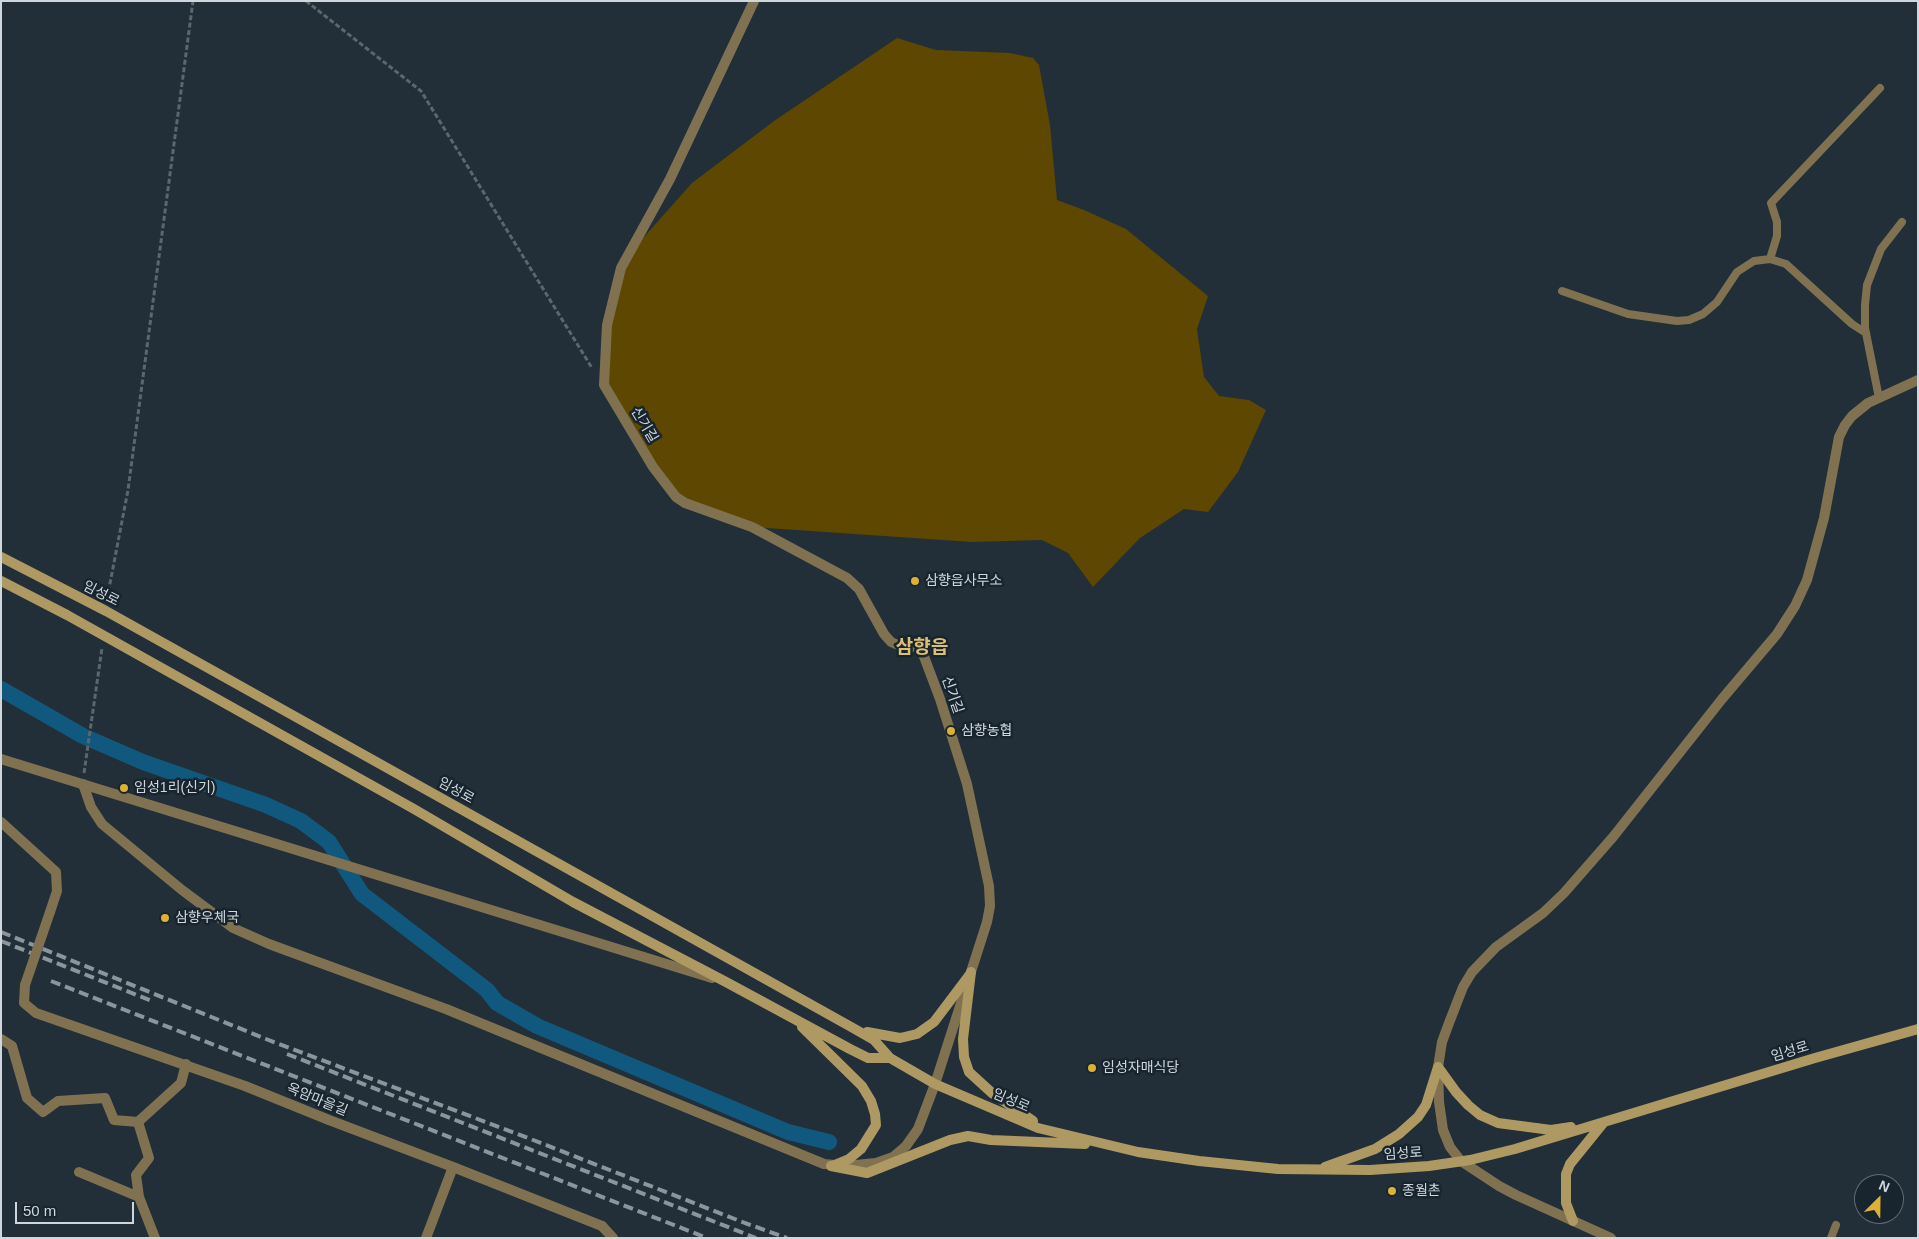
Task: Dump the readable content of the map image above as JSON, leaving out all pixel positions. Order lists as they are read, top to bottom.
{
  "streets": {
    "main road": ["임성로"],
    "street": ["신기길", "옥암마을길"]
  },
  "crossings": [
    ["신기길", "임성로"]
  ],
  "districts": ["삼향읍"],
  "places": [
    "삼향읍사무소",
    "삼향농협",
    "임성1리(신기)",
    "삼향우체국",
    "임성자매식당",
    "종월촌"
  ],
  "scale_bar": "50 m",
  "north": "top right"
}
